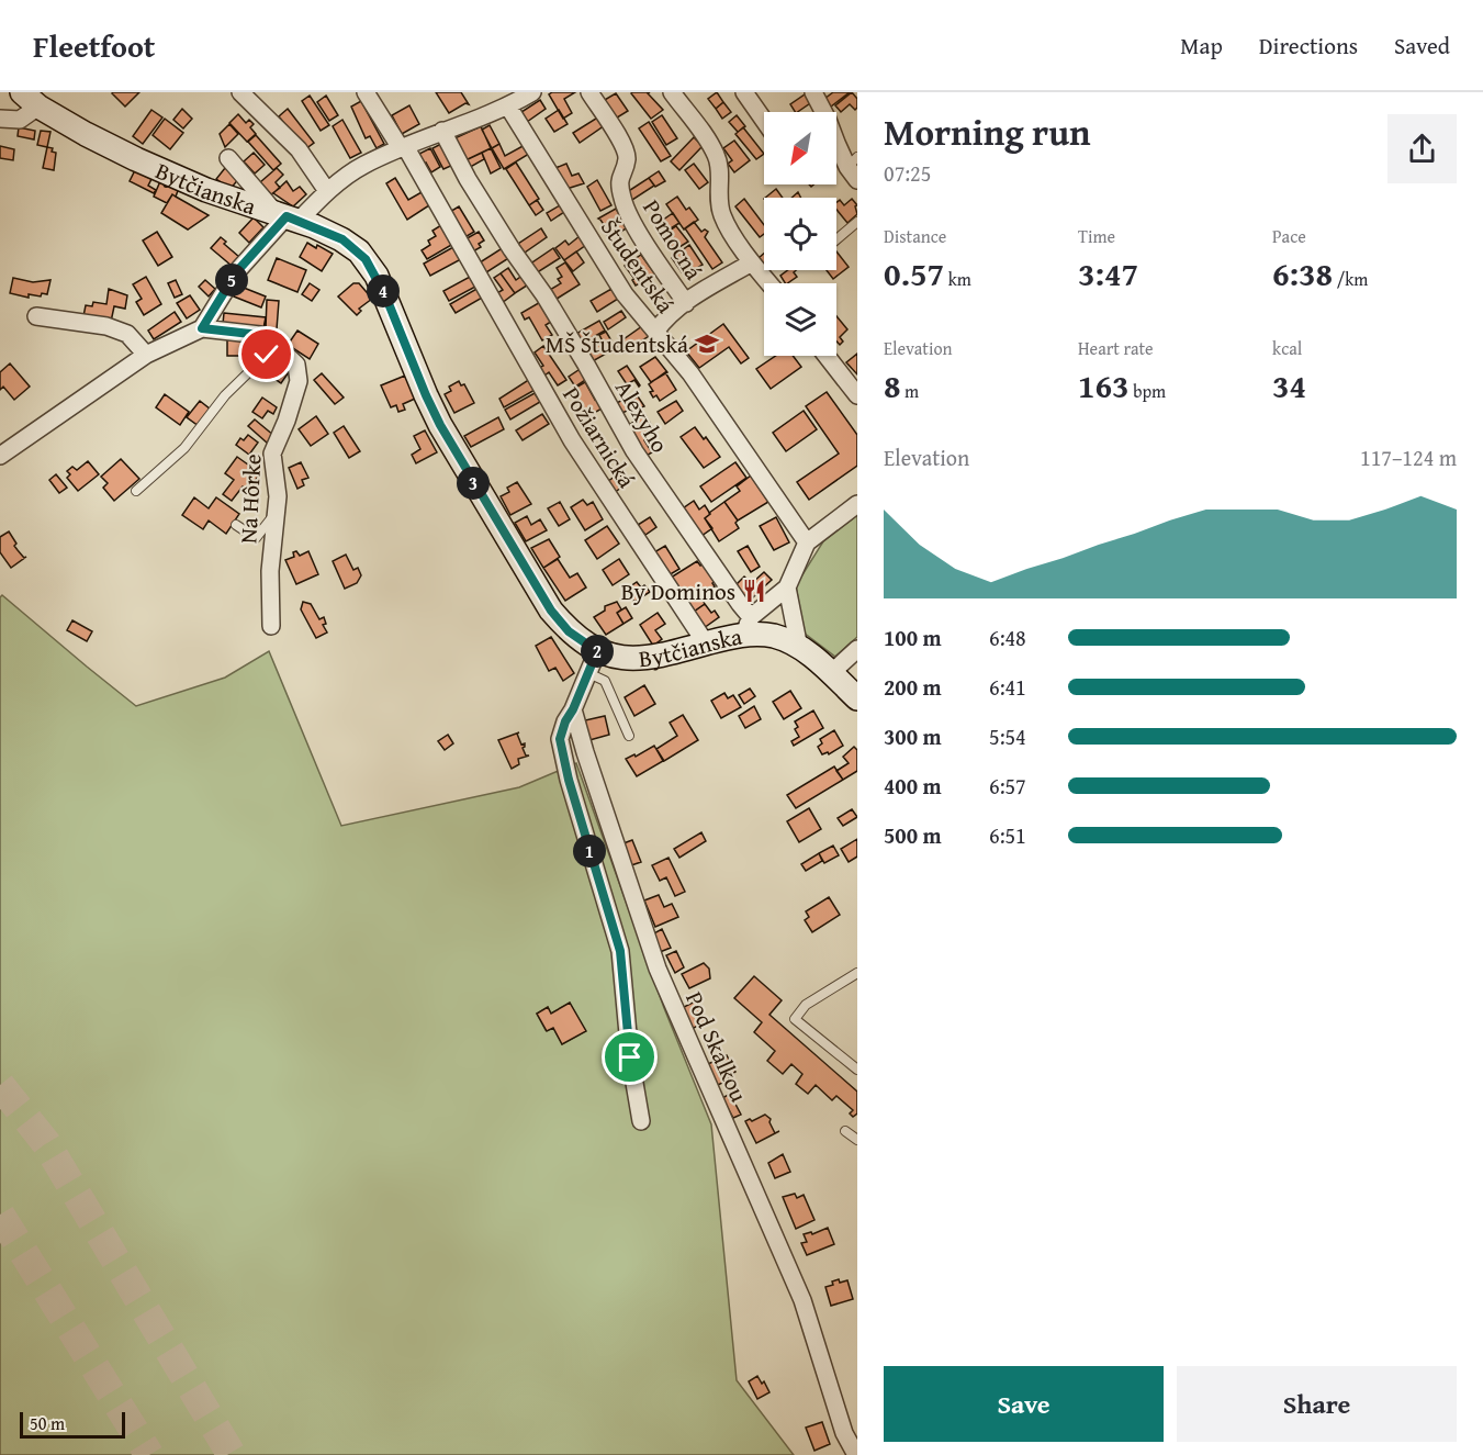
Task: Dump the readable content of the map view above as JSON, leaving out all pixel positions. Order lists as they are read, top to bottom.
{
  "streets": {
    "main road": ["Bytčianska"],
    "street": [
      "Pomocná",
      "Študentská",
      "Alexyho",
      "Požiarnická",
      "Na Hôrke",
      "Pod Skalkou"
    ]
  },
  "crossings": [
    ["Bytčianska", "Alexyho"],
    ["Bytčianska", "Požiarnická"]
  ],
  "places": {
    "school or university": ["MŠ Študentská"],
    "restaurant": ["By Dominos"]
  },
  "scale_bar": "50 m",
  "north": "bottom left",
  "page": {
    "header": "Fleetfoot",
    "nav": ["Map", "Directions", "Saved"],
    "heading": ["Morning run", "07:25"],
    "stats": [
      ["Distance", "0.57 km"],
      ["Time", "3:47"],
      ["Pace", "6:38 /km"],
      ["Elevation", "8 m"],
      ["Heart rate", "163 bpm"],
      ["kcal", "34"]
    ],
    "pins": [
      "5",
      "4",
      "3",
      "2",
      "1"
    ],
    "chart": ["Elevation", "117–124 m"],
    "list": [
      {
        "name": "100 m",
        "note": "6:48"
      },
      {
        "name": "200 m",
        "note": "6:41"
      },
      {
        "name": "300 m",
        "note": "5:54"
      },
      {
        "name": "400 m",
        "note": "6:57"
      },
      {
        "name": "500 m",
        "note": "6:51"
      }
    ],
    "buttons": ["Save", "Share"],
    "scale": "50 m"
  }
}
